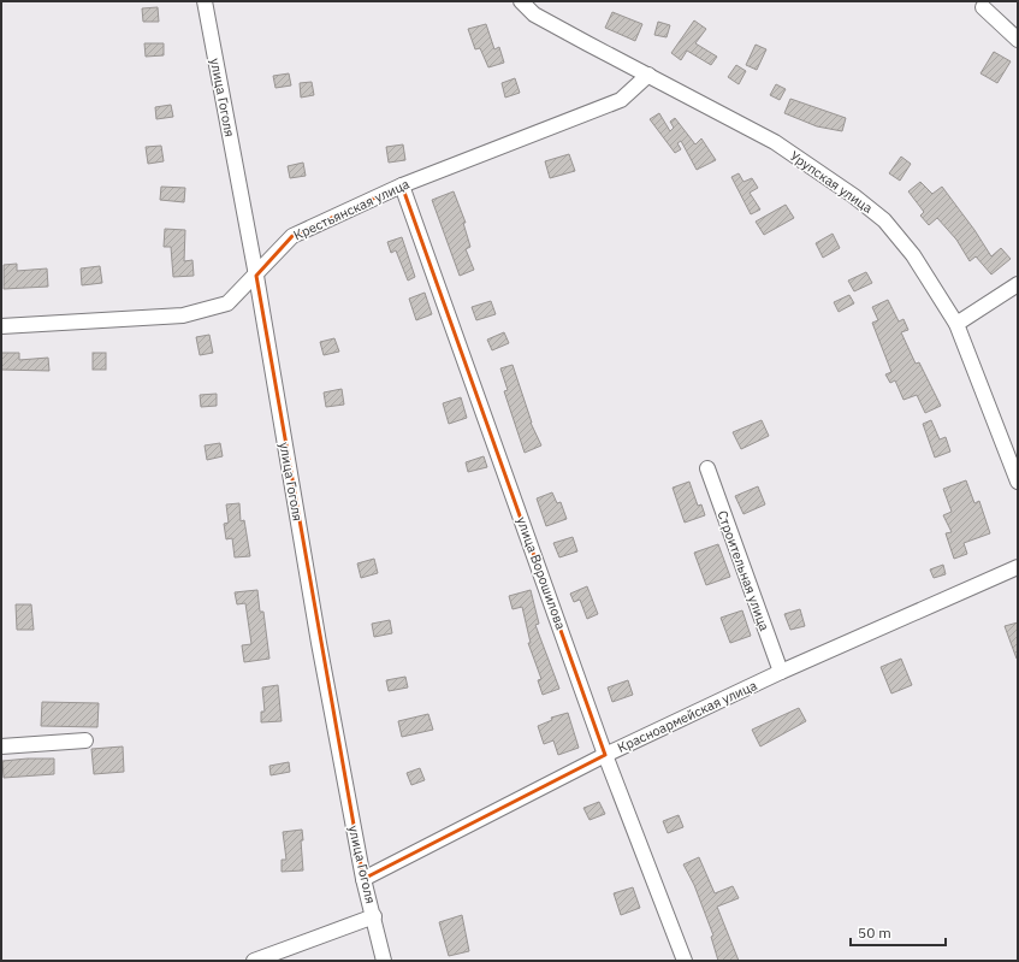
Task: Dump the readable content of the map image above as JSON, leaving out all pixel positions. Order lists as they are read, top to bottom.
{
  "streets": {
    "street": [
      "улица Гоголя",
      "Урупская улица",
      "Крестьянская улица",
      "Строительная улица",
      "улица Ворошилова",
      "Красноармейская улица"
    ]
  },
  "crossings": [
    ["улица Гоголя", "Крестьянская улица"],
    ["улица Гоголя", "Красноармейская улица"],
    ["Урупская улица", "Крестьянская улица"],
    ["Крестьянская улица", "улица Ворошилова"],
    ["Строительная улица", "Красноармейская улица"],
    ["улица Ворошилова", "Красноармейская улица"]
  ],
  "scale_bar": "50 m"
}
